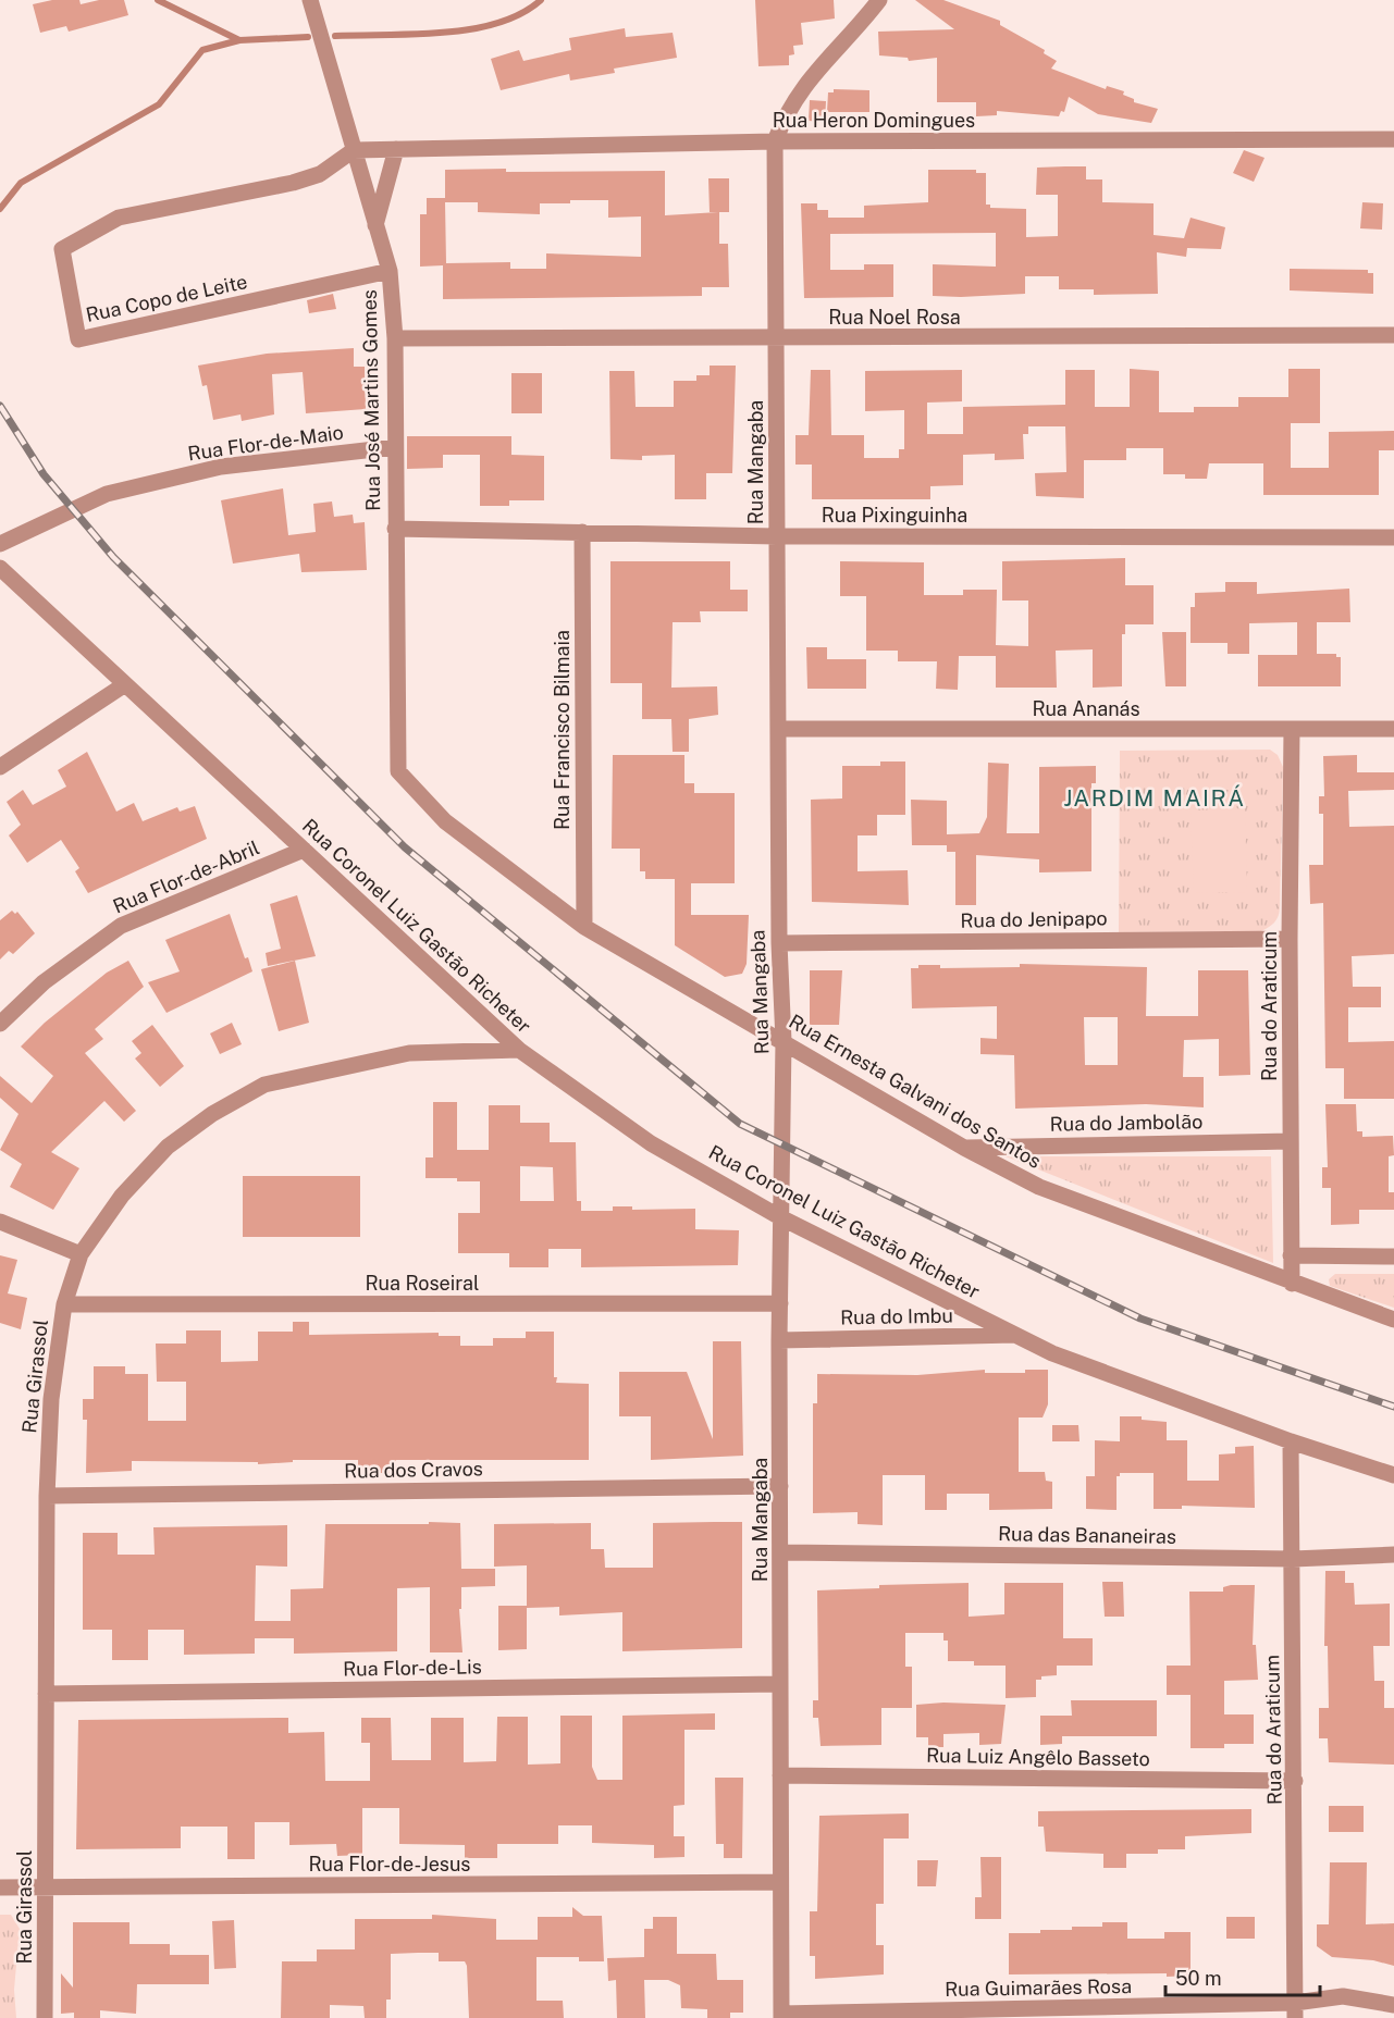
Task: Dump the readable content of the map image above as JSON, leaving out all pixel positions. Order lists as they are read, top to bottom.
{
  "streets": {
    "street": [
      "Rua Heron Domingues",
      "Rua Copo de Leite",
      "Rua Noel Rosa",
      "Rua José Martins Gomes",
      "Rua Flor-de-Maio",
      "Rua Mangaba",
      "Rua Pixinguinha",
      "Rua Ananás",
      "Rua Francisco Bilmaia",
      "Rua Flor-de-Abril",
      "Rua do Jenipapo",
      "Rua Coronel Luiz Gastão Richeter",
      "Rua do Araticum",
      "Rua Ernesta Galvani dos Santos",
      "Rua do Jambolão",
      "Rua Roseiral",
      "Rua do Imbu",
      "Rua Girassol",
      "Rua dos Cravos",
      "Rua das Bananeiras",
      "Rua Flor-de-Lis",
      "Rua Luiz Angêlo Basseto",
      "Rua Flor-de-Jesus",
      "Rua Guimarães Rosa"
    ]
  },
  "crossings": [
    ["Rua Heron Domingues", "Rua Copo de Leite"],
    ["Rua Heron Domingues", "Rua José Martins Gomes"],
    ["Rua Heron Domingues", "Rua Mangaba"],
    ["Rua Copo de Leite", "Rua José Martins Gomes"],
    ["Rua Noel Rosa", "Rua José Martins Gomes"],
    ["Rua Noel Rosa", "Rua Mangaba"],
    ["Rua José Martins Gomes", "Rua Flor-de-Maio"],
    ["Rua José Martins Gomes", "Rua Pixinguinha"],
    ["Rua José Martins Gomes", "Rua Ernesta Galvani dos Santos"],
    ["Rua Mangaba", "Rua Pixinguinha"],
    ["Rua Mangaba", "Rua Ananás"],
    ["Rua Mangaba", "Rua do Jenipapo"],
    ["Rua Mangaba", "Rua Coronel Luiz Gastão Richeter"],
    ["Rua Mangaba", "Rua Ernesta Galvani dos Santos"],
    ["Rua Mangaba", "Rua Roseiral"],
    ["Rua Mangaba", "Rua do Imbu"],
    ["Rua Mangaba", "Rua dos Cravos"],
    ["Rua Mangaba", "Rua das Bananeiras"],
    ["Rua Mangaba", "Rua Flor-de-Lis"],
    ["Rua Mangaba", "Rua Luiz Angêlo Basseto"],
    ["Rua Mangaba", "Rua Flor-de-Jesus"],
    ["Rua Mangaba", "Rua Guimarães Rosa"],
    ["Rua Pixinguinha", "Rua Francisco Bilmaia"],
    ["Rua Ananás", "Rua do Araticum"],
    ["Rua Francisco Bilmaia", "Rua Ernesta Galvani dos Santos"],
    ["Rua Flor-de-Abril", "Rua Coronel Luiz Gastão Richeter"],
    ["Rua do Jenipapo", "Rua do Araticum"],
    ["Rua Coronel Luiz Gastão Richeter", "Rua do Araticum"],
    ["Rua Coronel Luiz Gastão Richeter", "Rua do Imbu"],
    ["Rua Coronel Luiz Gastão Richeter", "Rua Girassol"],
    ["Rua do Araticum", "Rua Ernesta Galvani dos Santos"],
    ["Rua do Araticum", "Rua do Jambolão"],
    ["Rua do Araticum", "Rua das Bananeiras"],
    ["Rua do Araticum", "Rua Luiz Angêlo Basseto"],
    ["Rua do Araticum", "Rua Guimarães Rosa"],
    ["Rua Ernesta Galvani dos Santos", "Rua do Jambolão"],
    ["Rua Roseiral", "Rua Girassol"],
    ["Rua Girassol", "Rua dos Cravos"],
    ["Rua Girassol", "Rua Flor-de-Lis"],
    ["Rua Girassol", "Rua Flor-de-Jesus"]
  ],
  "districts": ["JARDIM MAIRÁ"],
  "scale_bar": "50 m"
}
